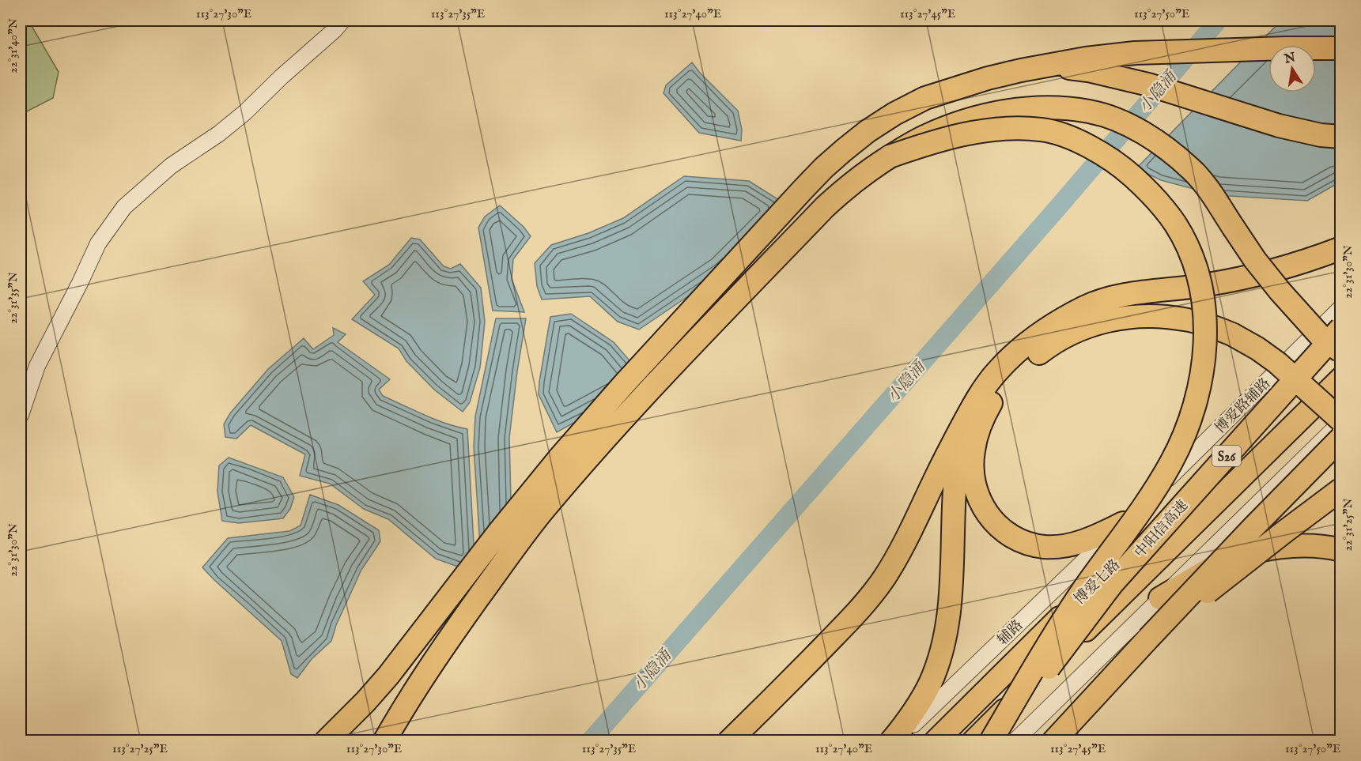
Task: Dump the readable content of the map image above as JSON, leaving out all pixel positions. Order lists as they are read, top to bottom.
{
  "streets": {
    "highway": ["S26", "中阳信高速", "博爱七路"],
    "street": ["博爱路辅路", "辅路"]
  },
  "crossings": [
    ["博爱路辅路", "辅路"]
  ],
  "water": ["小隐涌"],
  "north": "top",
  "coordinates": [
    "113°27'30\"E",
    "113°27'35\"E",
    "113°27'40\"E",
    "113°27'45\"E",
    "113°27'50\"E",
    "22°31'40\"N",
    "22°31'30\"N",
    "22°31'35\"N",
    "22°31'25\"N",
    "113°27'25\"E"
  ]
}
